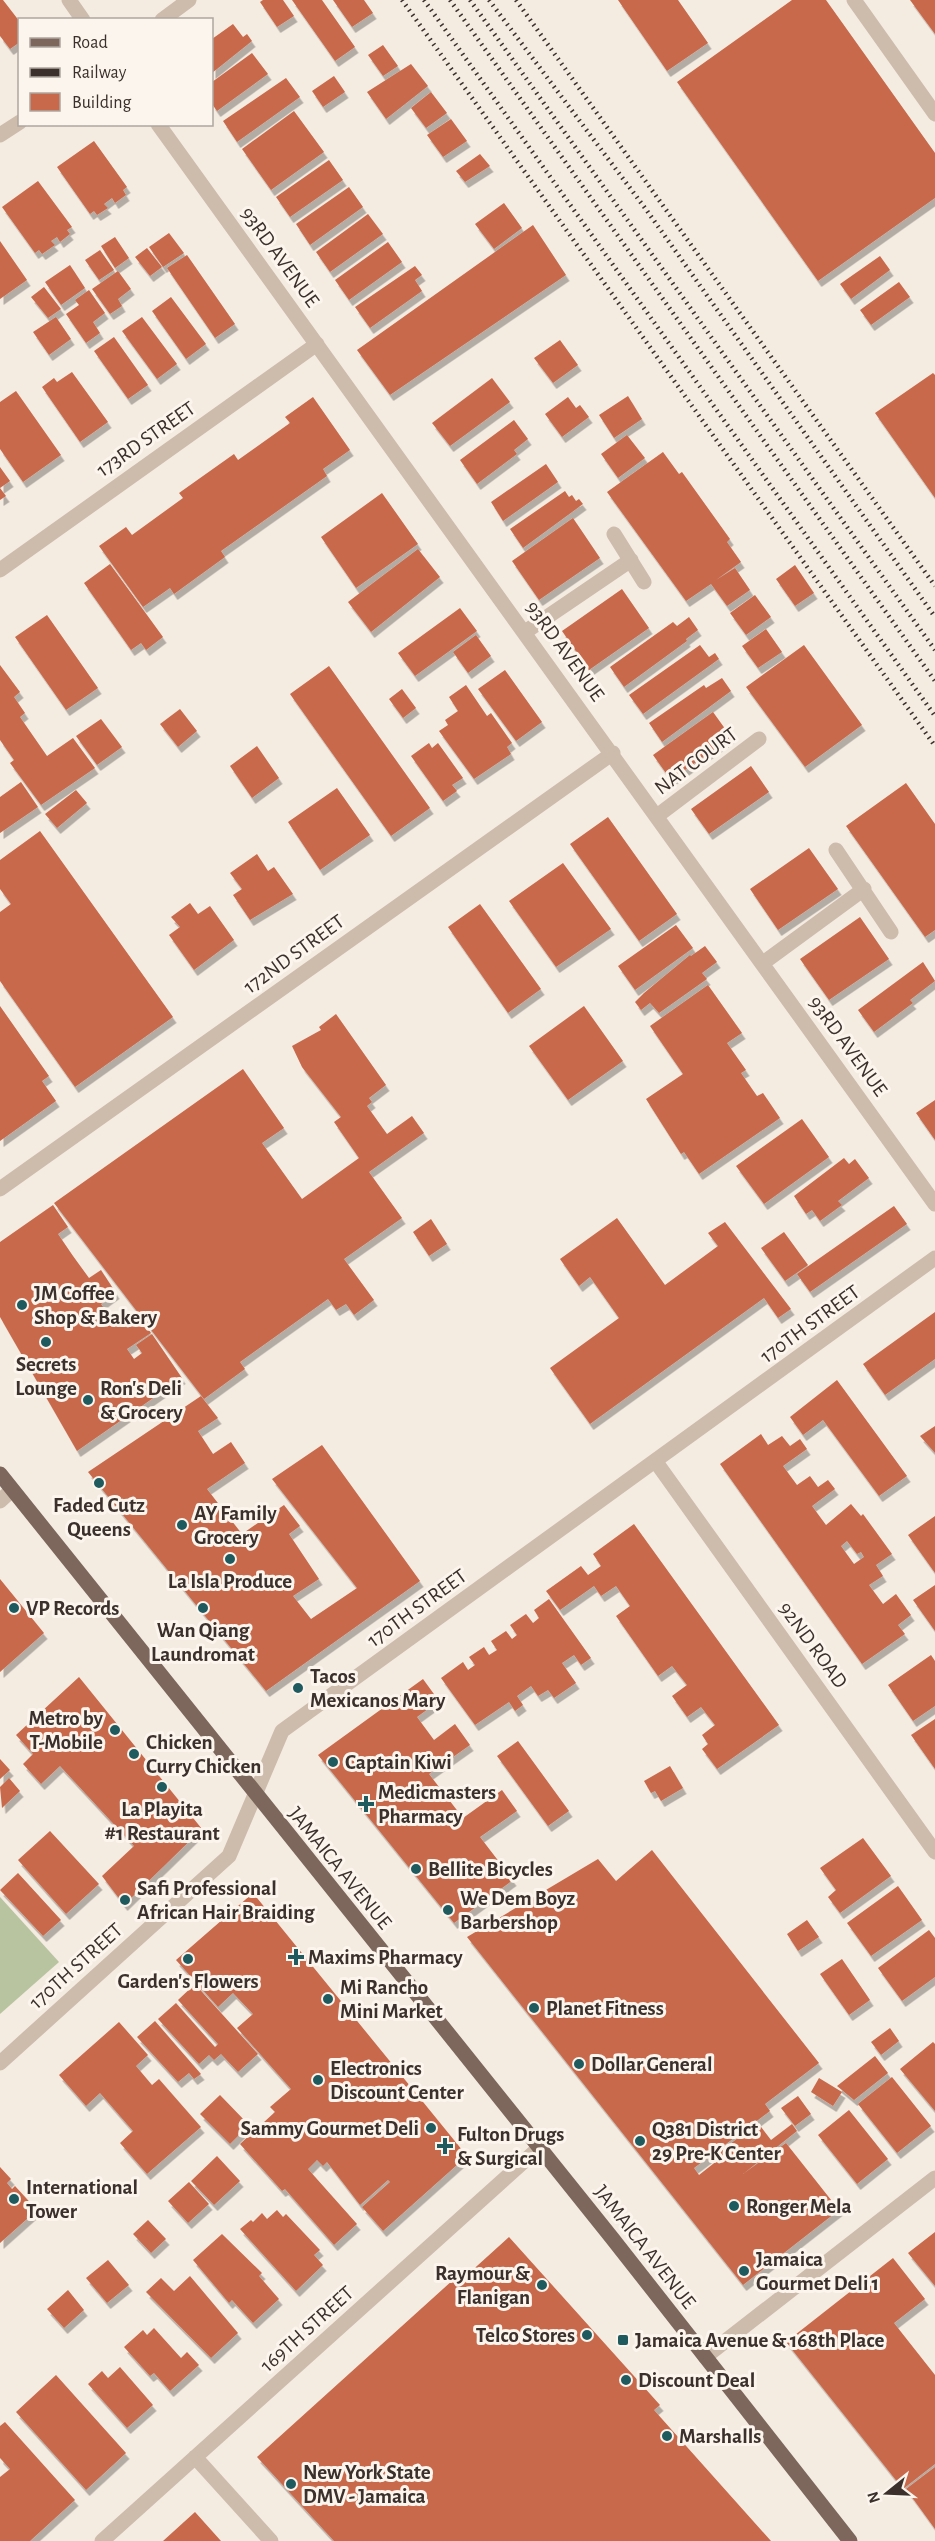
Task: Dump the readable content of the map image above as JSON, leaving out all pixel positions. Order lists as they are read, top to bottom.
{
  "streets": {
    "main road": ["JAMAICA AVENUE"],
    "street": [
      "93RD AVENUE",
      "173RD STREET",
      "NAT COURT",
      "172ND STREET",
      "170TH STREET",
      "92ND ROAD",
      "169TH STREET"
    ]
  },
  "crossings": [
    ["93RD AVENUE", "173RD STREET"],
    ["93RD AVENUE", "NAT COURT"],
    ["93RD AVENUE", "172ND STREET"],
    ["170TH STREET", "92ND ROAD"],
    ["170TH STREET", "JAMAICA AVENUE"],
    ["JAMAICA AVENUE", "169TH STREET"]
  ],
  "places": {
    "other": [
      "JM Coffee Shop & Bakery",
      "Secrets Lounge",
      "Ron's Deli & Grocery",
      "Faded Cutz Queens",
      "AY Family Grocery",
      "La Isla Produce",
      "VP Records",
      "Wan Qiang Laundromat",
      "Tacos Mexicanos Mary",
      "Metro by T-Mobile",
      "Chicken Curry Chicken",
      "Captain Kiwi",
      "La Playita #1 Restaurant",
      "Bellite Bicycles",
      "Safi Professional African Hair Braiding",
      "We Dem Boyz Barbershop",
      "Garden's Flowers",
      "Mi Rancho Mini Market",
      "Planet Fitness",
      "Dollar General",
      "Electronics Discount Center",
      "Sammy Gourmet Deli",
      "Q381 District 29 Pre-K Center",
      "International Tower",
      "Ronger Mela",
      "Jamaica Gourmet Deli 1",
      "Raymour & Flanigan",
      "Telco Stores",
      "Discount Deal",
      "Marshalls",
      "New York State DMV - Jamaica"
    ],
    "health": ["Medicmasters Pharmacy", "Maxims Pharmacy", "Fulton Drugs & Surgical"],
    "transit": ["Jamaica Avenue & 168th Place"]
  },
  "legend": ["Road", "Railway", "Building"],
  "north": "left"
}
